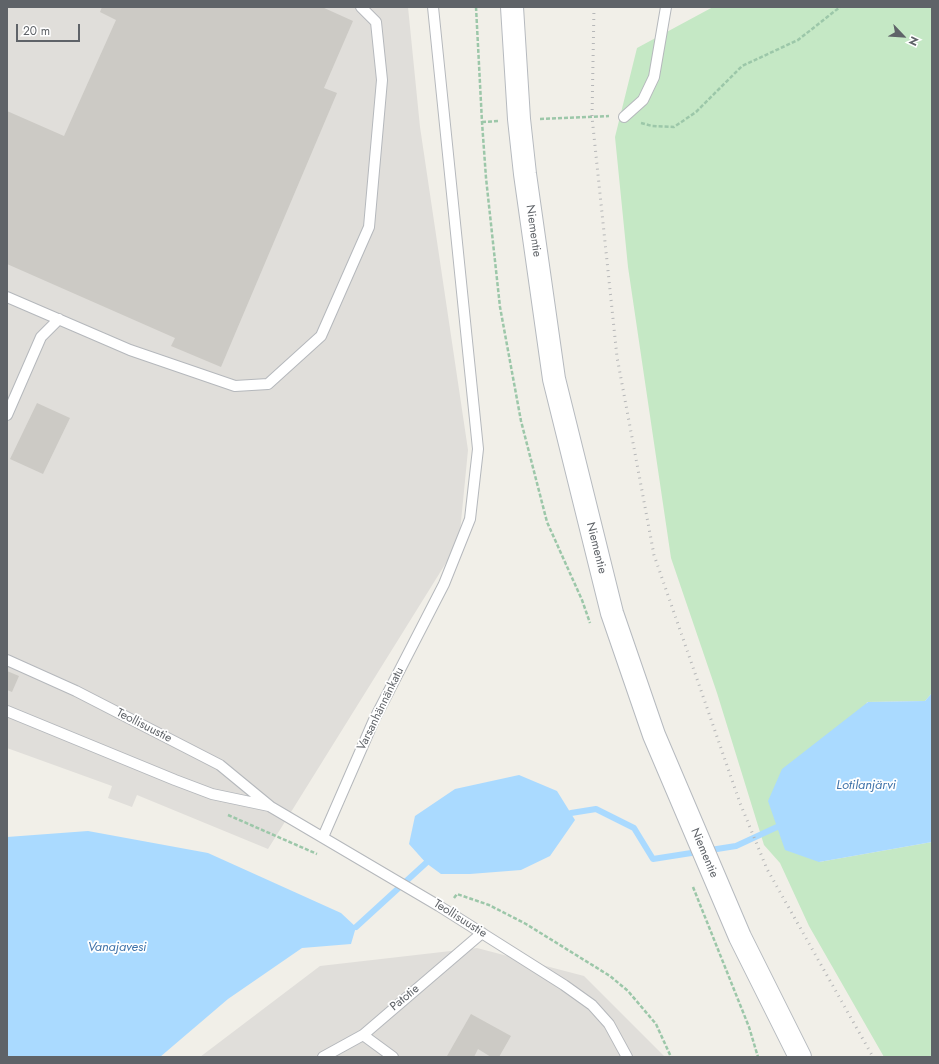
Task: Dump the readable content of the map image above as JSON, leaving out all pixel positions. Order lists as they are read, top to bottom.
{
  "streets": {
    "main road": ["Niementie"],
    "lane": ["Varsanhännänkatu", "Teollisuustie", "Patotie"]
  },
  "crossings": [
    ["Varsanhännänkatu", "Teollisuustie"],
    ["Teollisuustie", "Patotie"]
  ],
  "water": ["Lotilanjärvi", "Vanajavesi"],
  "scale_bar": "20 m",
  "north": "bottom right"
}
